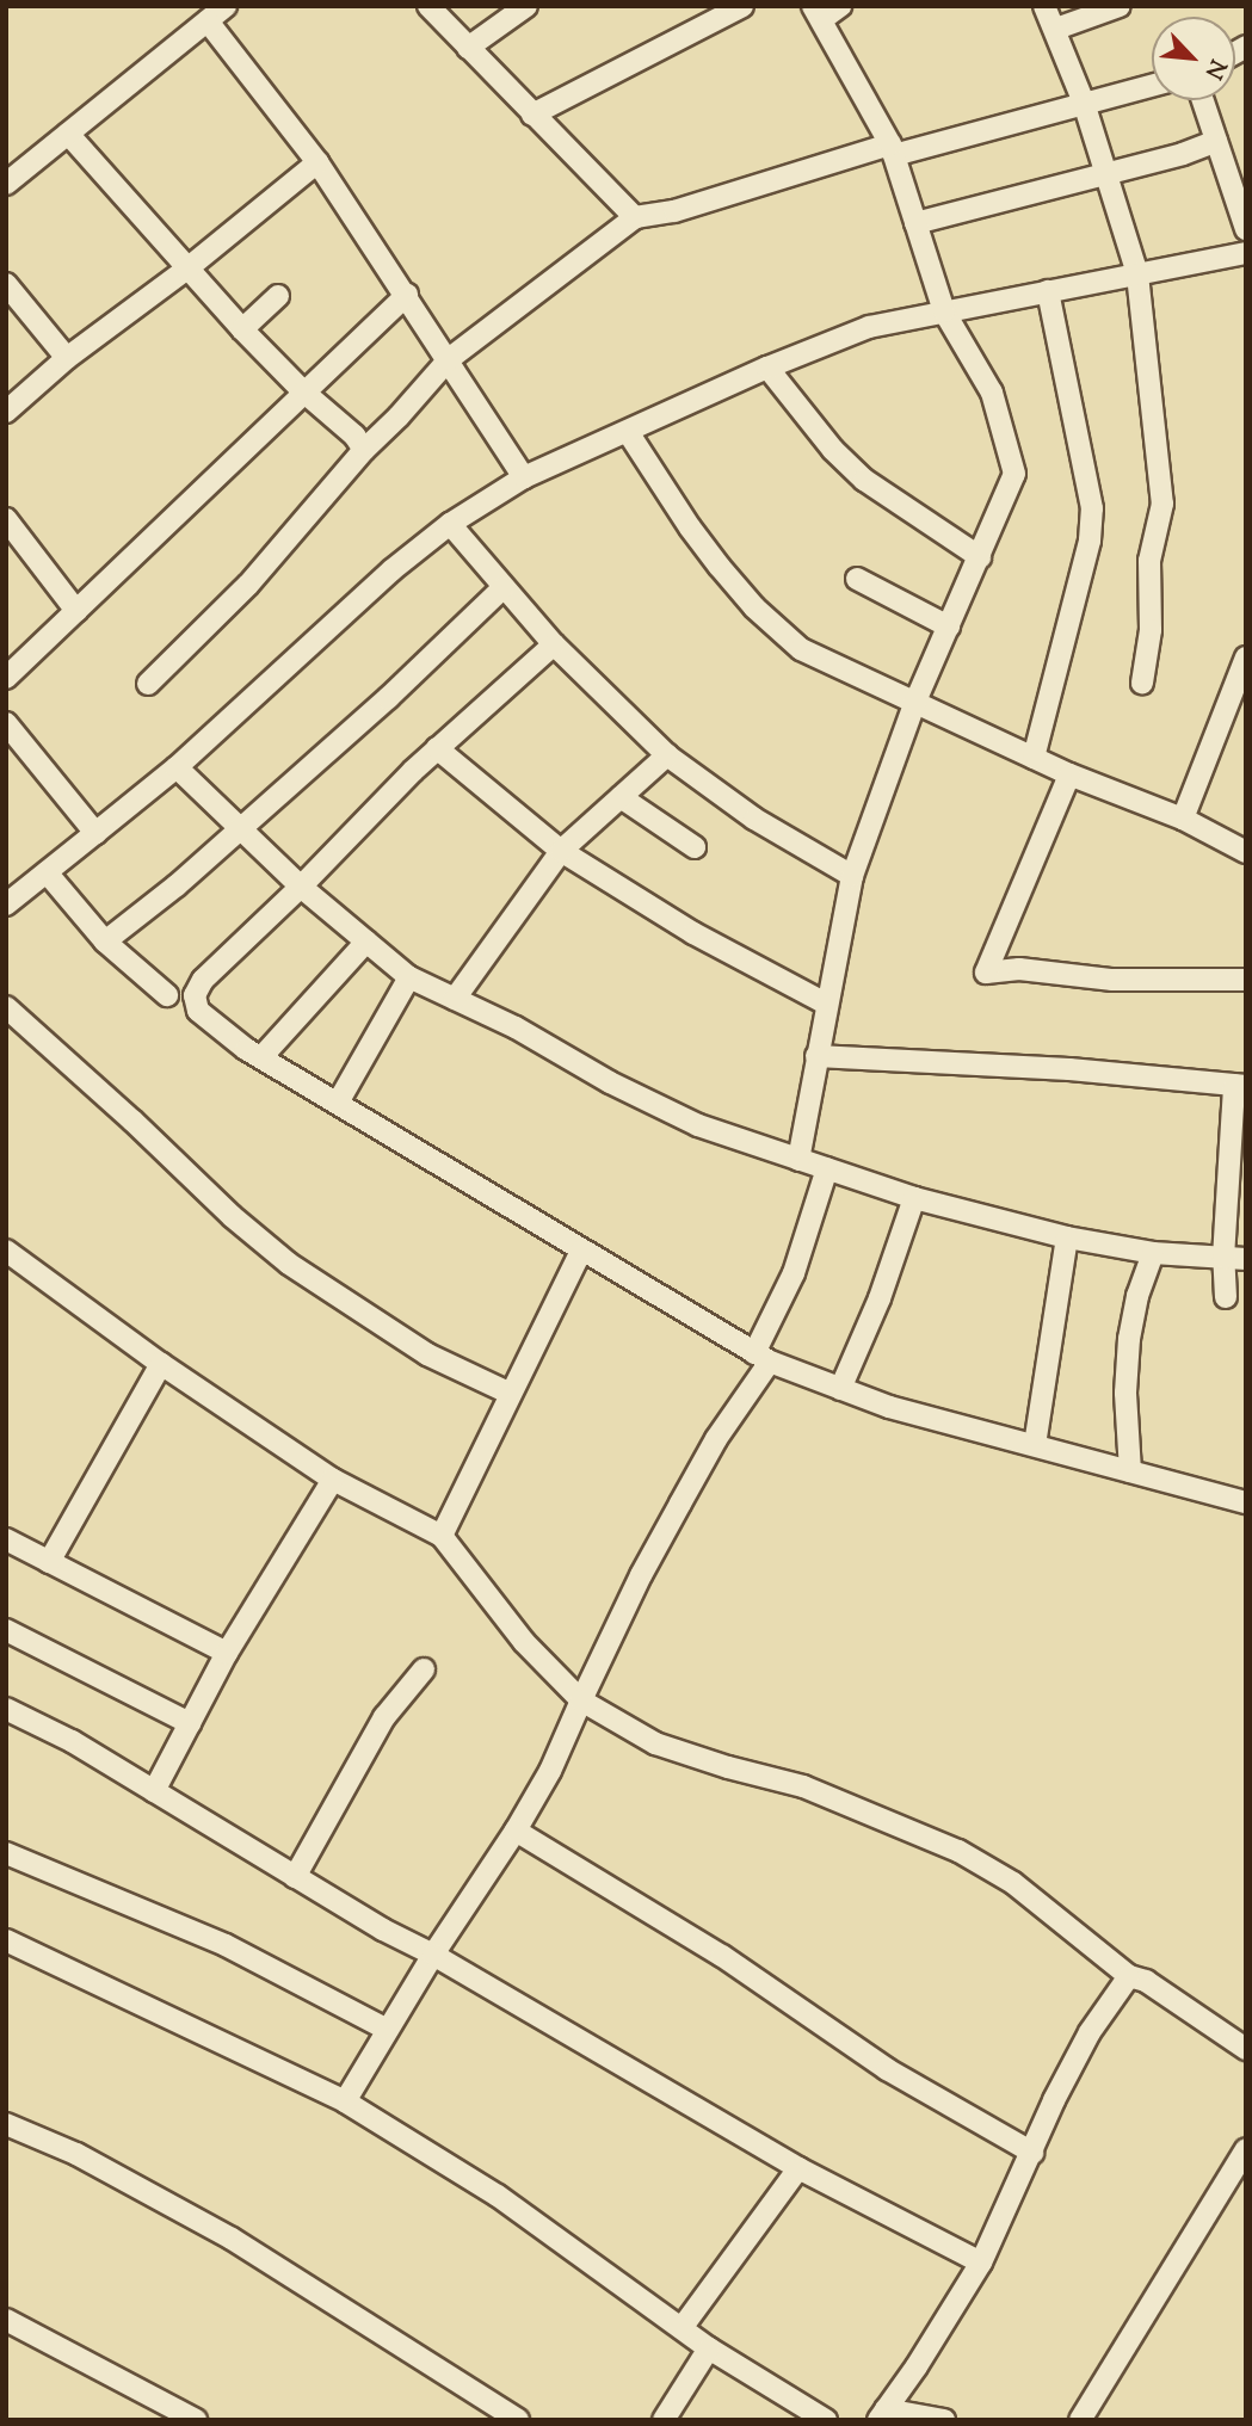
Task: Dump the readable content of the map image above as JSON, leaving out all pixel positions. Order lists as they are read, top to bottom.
{
  "north": "bottom right"
}
